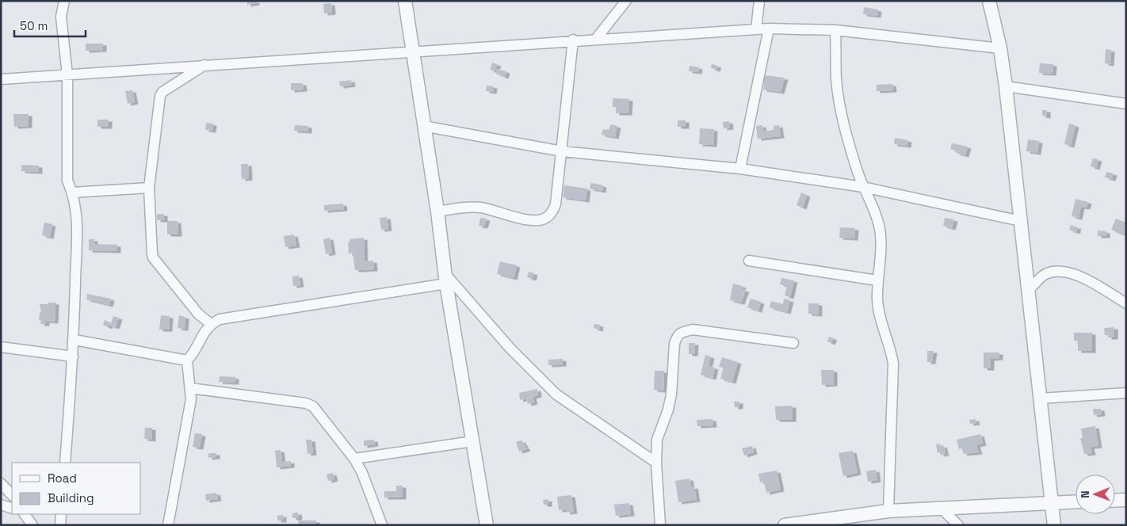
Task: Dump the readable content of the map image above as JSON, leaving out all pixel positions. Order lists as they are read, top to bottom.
{
  "legend": ["Road", "Building"],
  "scale_bar": "50 m",
  "north": "left"
}
